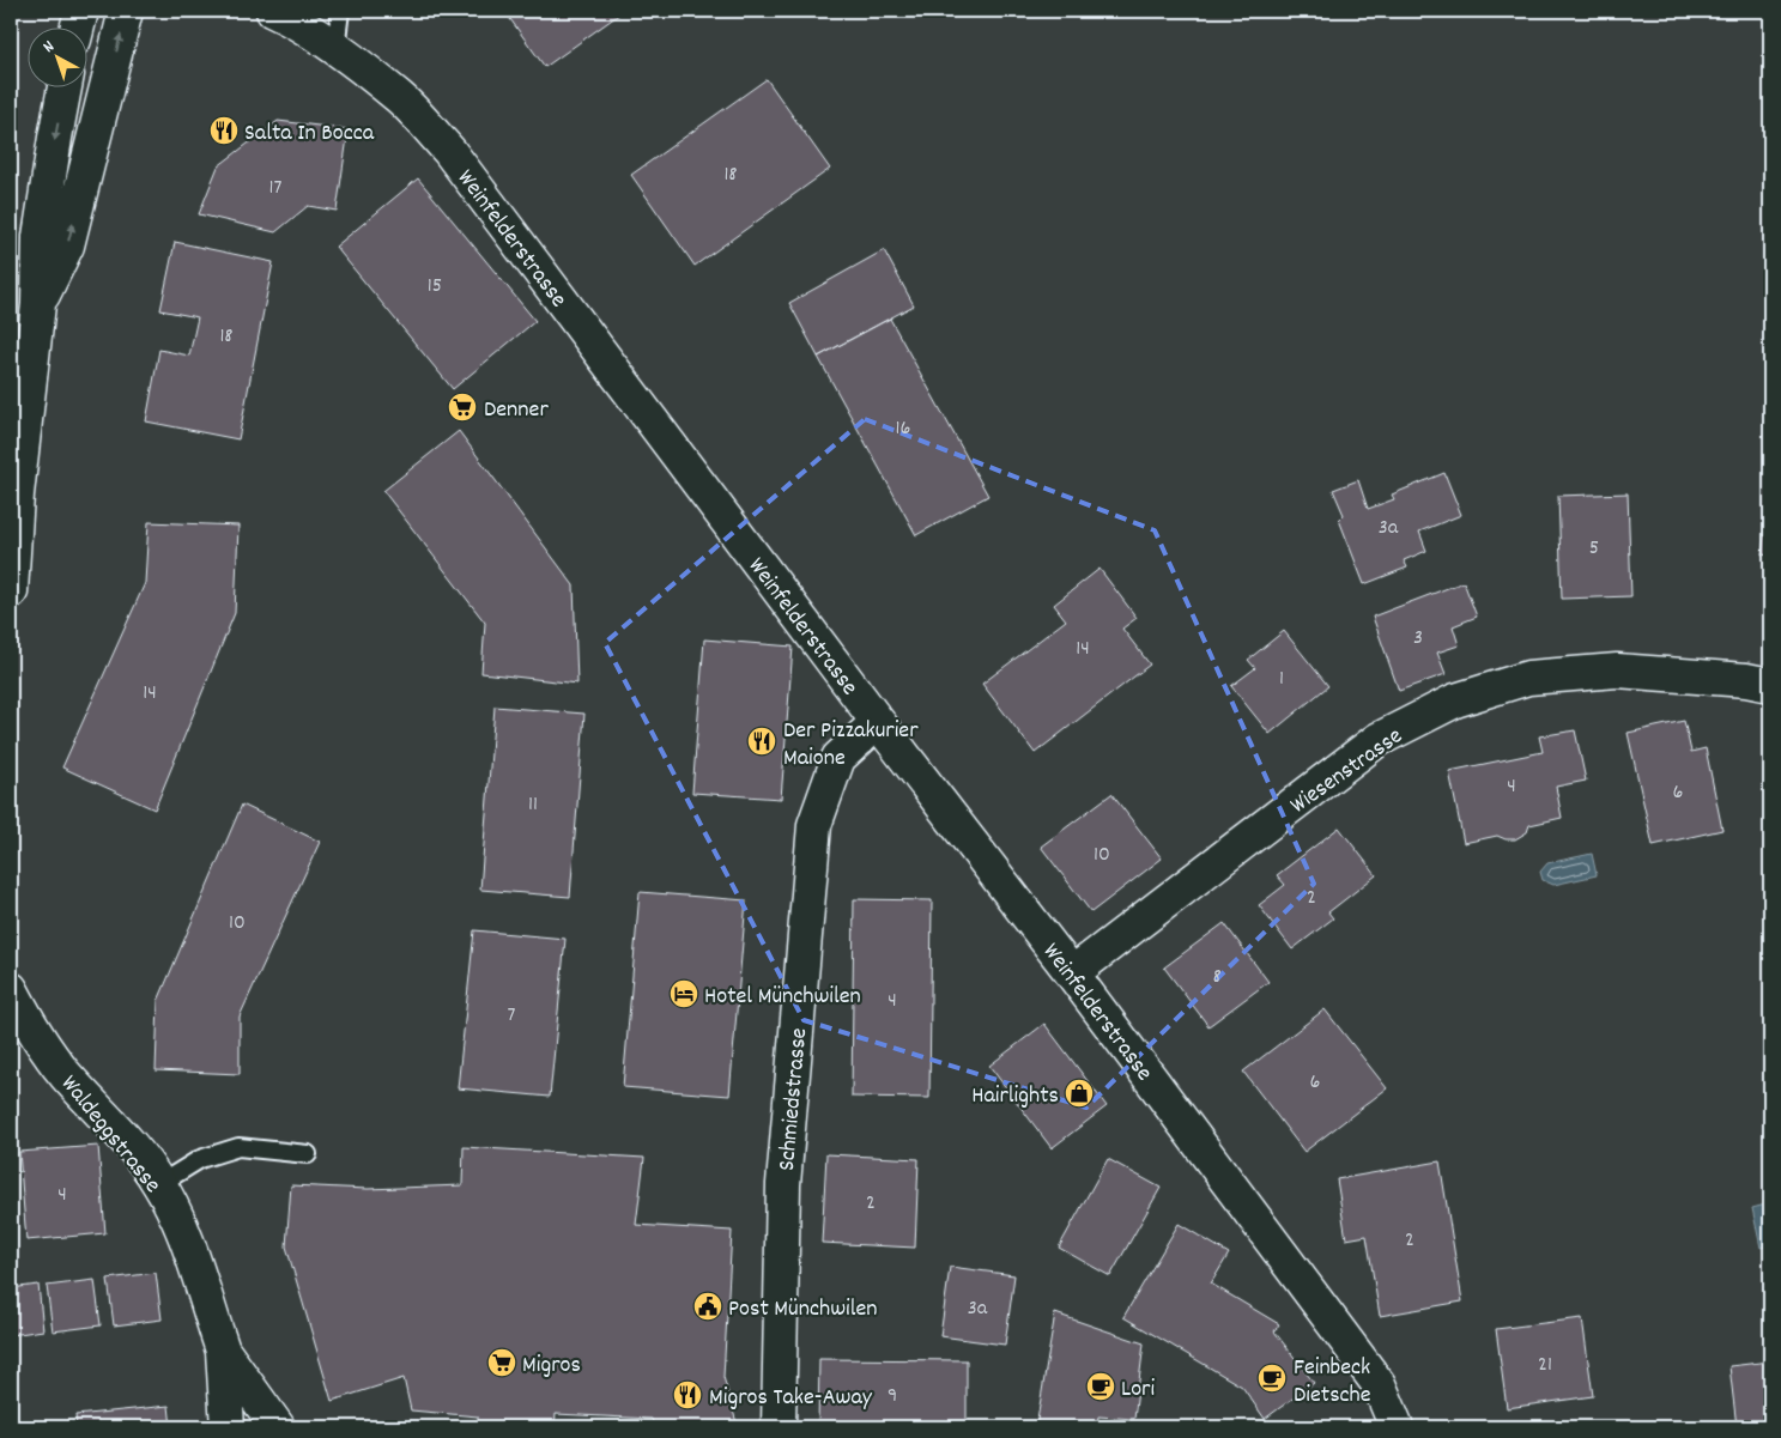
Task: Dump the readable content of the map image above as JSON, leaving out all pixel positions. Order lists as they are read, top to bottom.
{
  "streets": {
    "street": [
      "Weinfelderstrasse",
      "Wiesenstrasse",
      "Schmiedstrasse",
      "Waldeggstrasse"
    ]
  },
  "crossings": [
    ["Weinfelderstrasse", "Wiesenstrasse"],
    ["Weinfelderstrasse", "Schmiedstrasse"]
  ],
  "places": {
    "restaurant": ["Salta In Bocca", "Der Pizzakurier Maione", "Migros Take-Away"],
    "supermarket": ["Denner", "Migros"],
    "hotel": ["Hotel Münchwilen"],
    "shop": ["Hairlights"],
    "public building": ["Post Münchwilen"],
    "cafe": ["Feinbeck Dietsche", "Lori"]
  },
  "house_numbers": [
    "18",
    "17",
    "15",
    "18",
    "16",
    "3a",
    "5",
    "3",
    "14",
    "1",
    "14",
    "4",
    "6",
    "11",
    "10",
    "2",
    "10",
    "8",
    "4",
    "7",
    "6",
    "4",
    "2",
    "2",
    "3a",
    "21",
    "9"
  ],
  "north": "top left"
}
